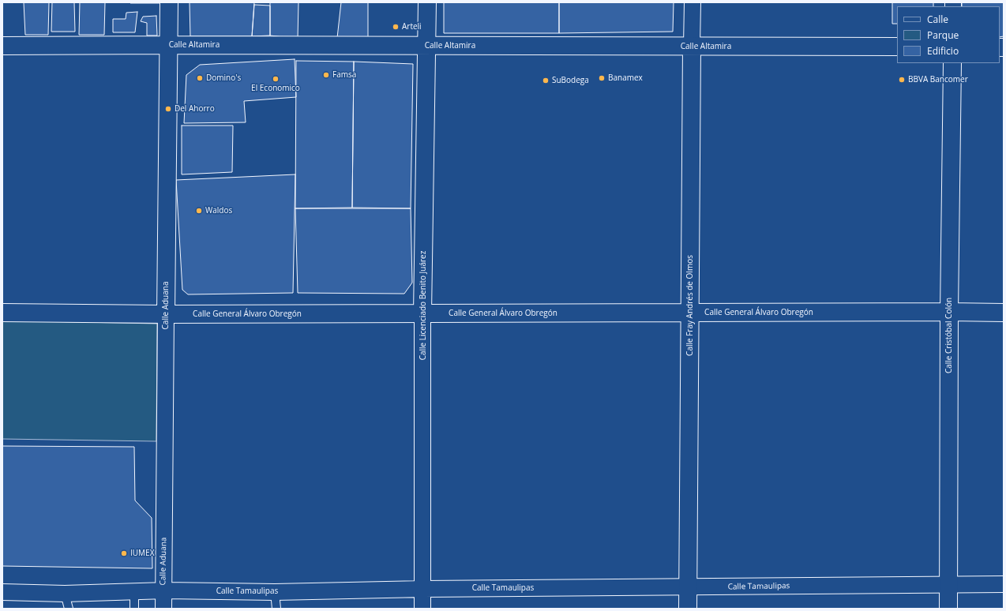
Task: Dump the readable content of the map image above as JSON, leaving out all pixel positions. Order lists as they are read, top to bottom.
{
  "streets": {
    "main road": [
      "Calle Altamira",
      "Calle Aduana",
      "Calle Licenciado Benito Juárez",
      "Calle Fray Andrés de Olmos",
      "Calle General Álvaro Obregón",
      "Calle Cristóbal Colón"
    ],
    "street": ["Calle Tamaulipas"]
  },
  "crossings": [
    ["Calle Altamira", "Calle Aduana"],
    ["Calle Altamira", "Calle Licenciado Benito Juárez"],
    ["Calle Altamira", "Calle Fray Andrés de Olmos"],
    ["Calle Aduana", "Calle General Álvaro Obregón"],
    ["Calle Aduana", "Calle Tamaulipas"],
    ["Calle Licenciado Benito Juárez", "Calle General Álvaro Obregón"],
    ["Calle Licenciado Benito Juárez", "Calle Tamaulipas"],
    ["Calle Fray Andrés de Olmos", "Calle General Álvaro Obregón"],
    ["Calle Fray Andrés de Olmos", "Calle Tamaulipas"],
    ["Calle General Álvaro Obregón", "Calle Cristóbal Colón"],
    ["Calle Cristóbal Colón", "Calle Tamaulipas"]
  ],
  "places": [
    "Arteli",
    "Famsa",
    "Domino's",
    "Banamex",
    "El Economico",
    "BBVA Bancomer",
    "SuBodega",
    "Del Ahorro",
    "Waldos",
    "IUMEX"
  ],
  "legend": ["Calle", "Parque", "Edificio"]
}
